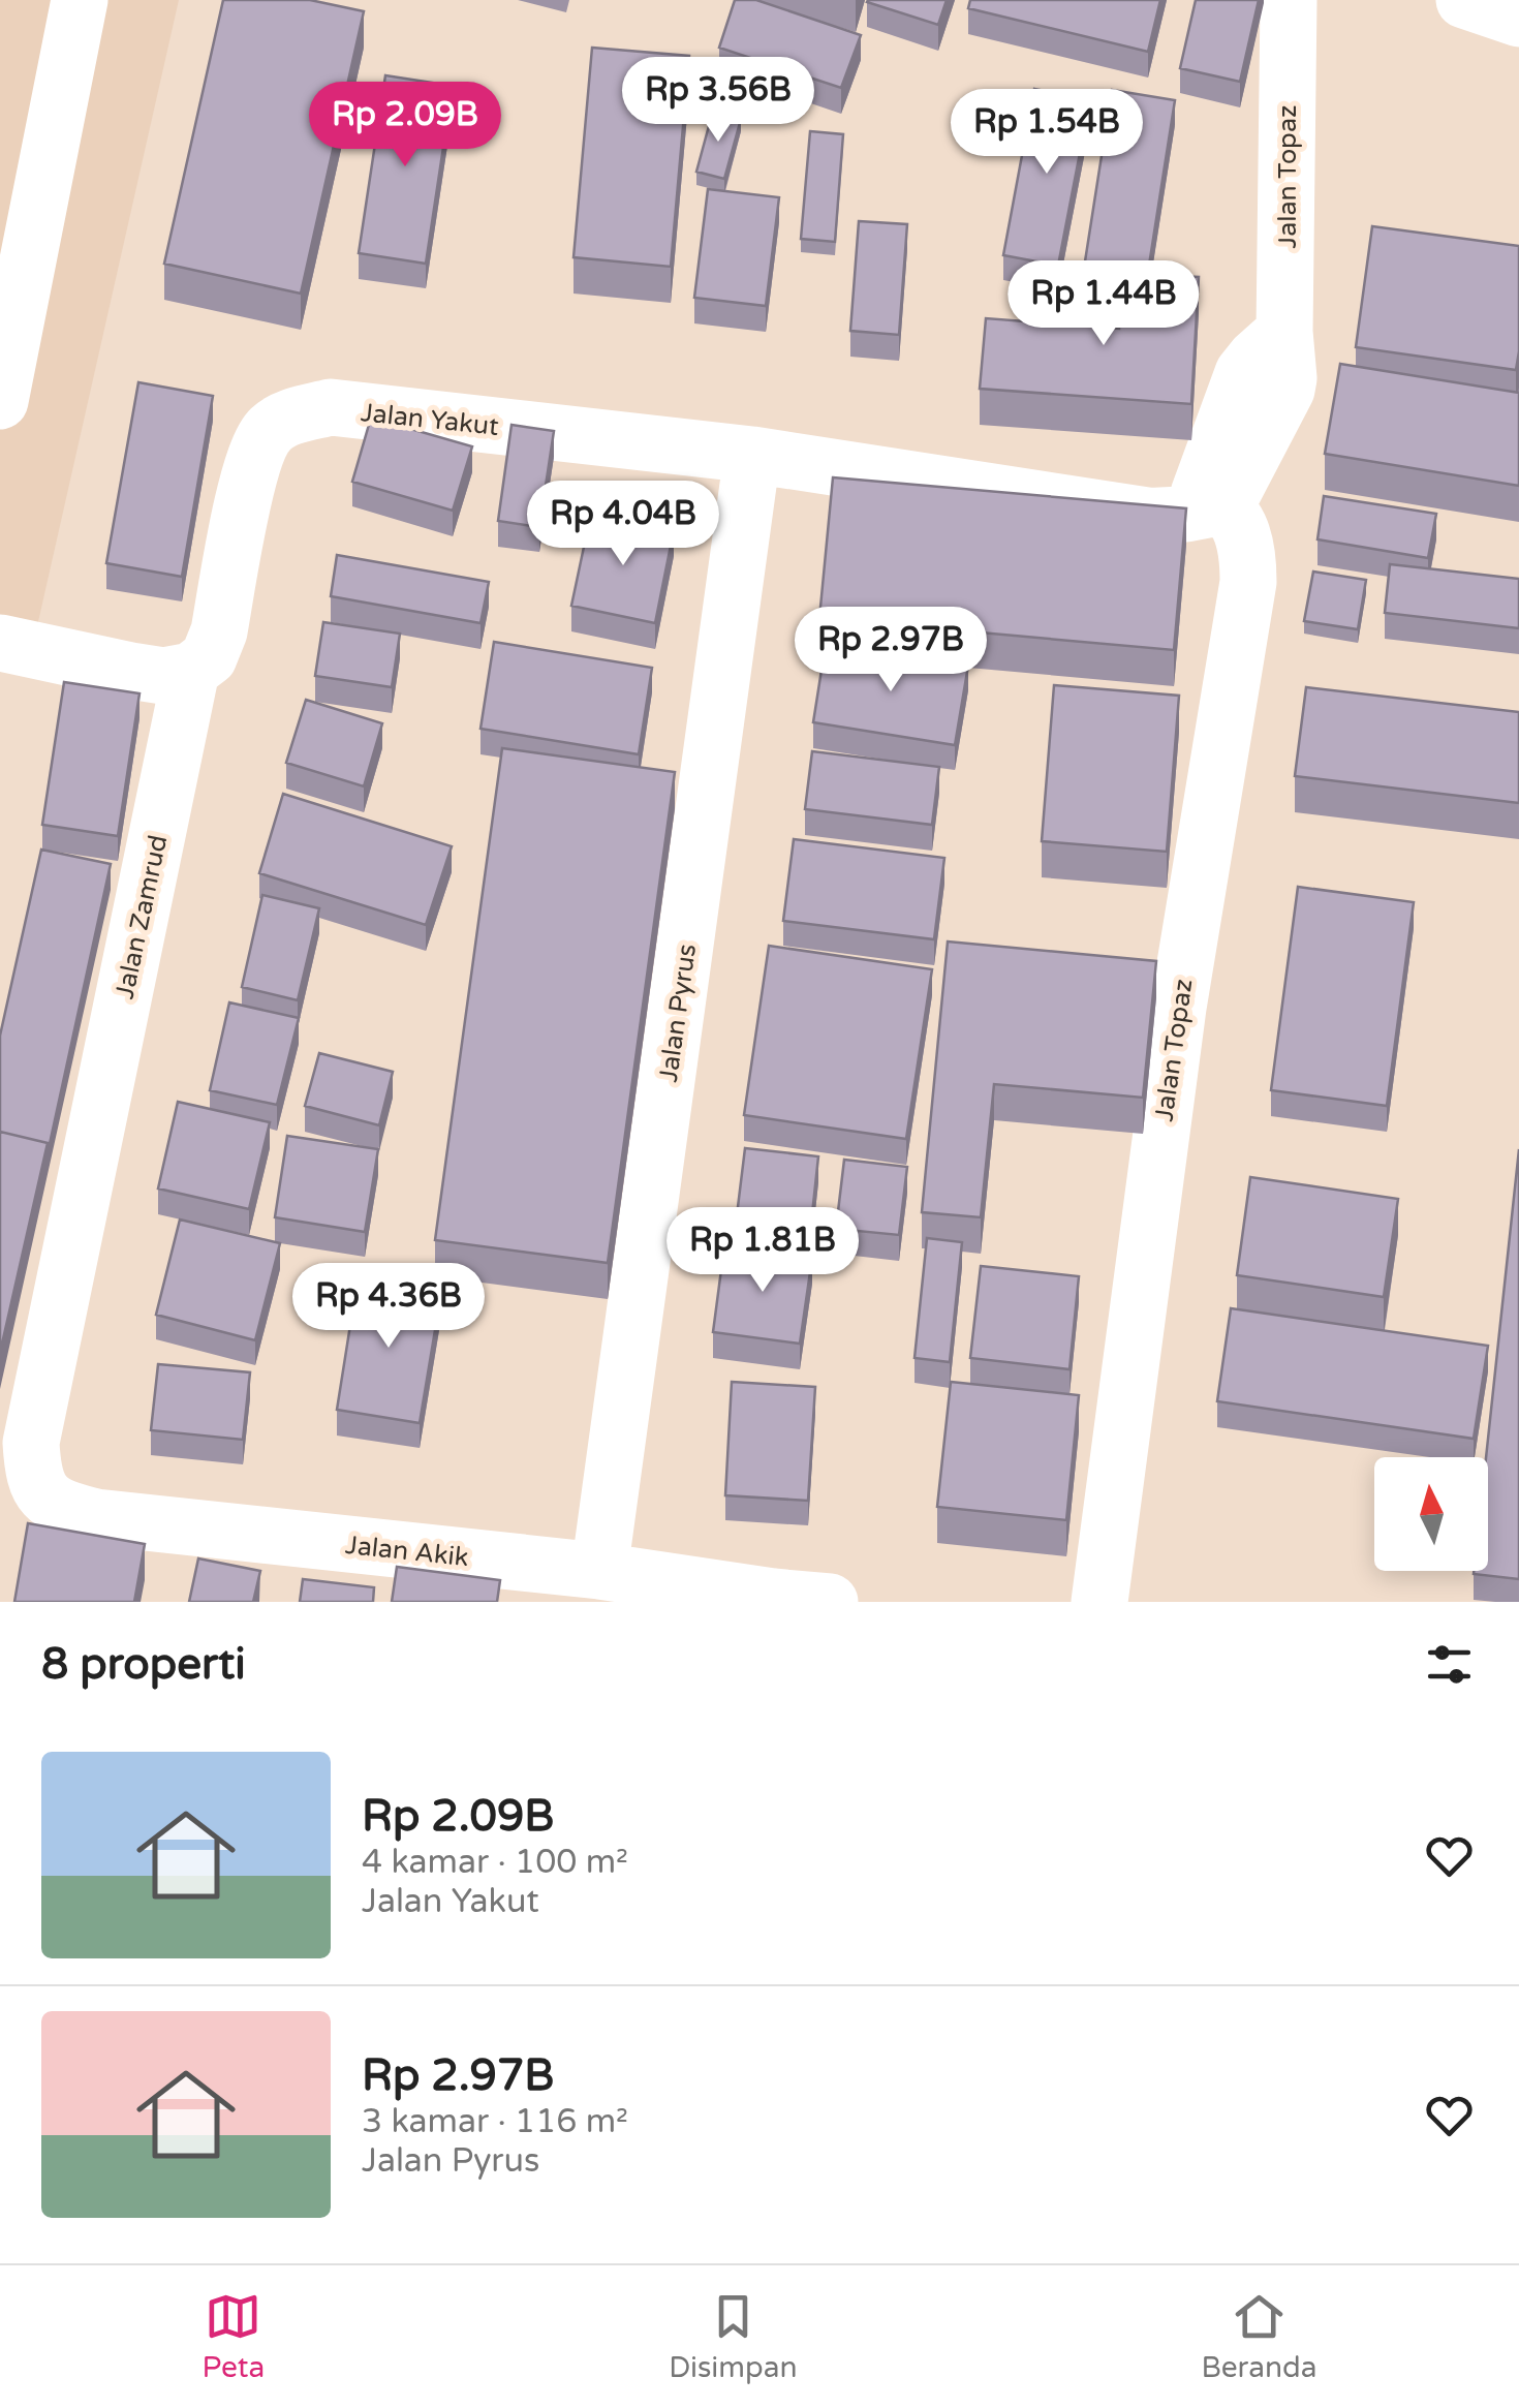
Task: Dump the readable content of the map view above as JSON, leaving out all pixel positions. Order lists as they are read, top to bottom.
{
  "streets": {
    "street": [
      "Jalan Topaz",
      "Jalan Yakut",
      "Jalan Zamrud",
      "Jalan Pyrus",
      "Jalan Akik"
    ]
  },
  "crossings": [
    ["Jalan Yakut", "Jalan Zamrud"],
    ["Jalan Yakut", "Jalan Pyrus"],
    ["Jalan Zamrud", "Jalan Akik"],
    ["Jalan Pyrus", "Jalan Akik"]
  ],
  "north": "top",
  "page": {
    "price": [
      "Rp 3.56B",
      "Rp 2.09B",
      "Rp 1.54B",
      "Rp 1.44B",
      "Rp 4.04B",
      "Rp 2.97B",
      "Rp 1.81B",
      "Rp 4.36B"
    ],
    "heading": "8 properti",
    "list": [
      {
        "name": "Rp 2.09B",
        "note": "4 kamar · 100 m² · Jalan Yakut"
      },
      {
        "name": "Rp 2.97B",
        "note": "3 kamar · 116 m² · Jalan Pyrus"
      }
    ],
    "tabs": ["Peta", "Disimpan", "Beranda"]
  }
}
